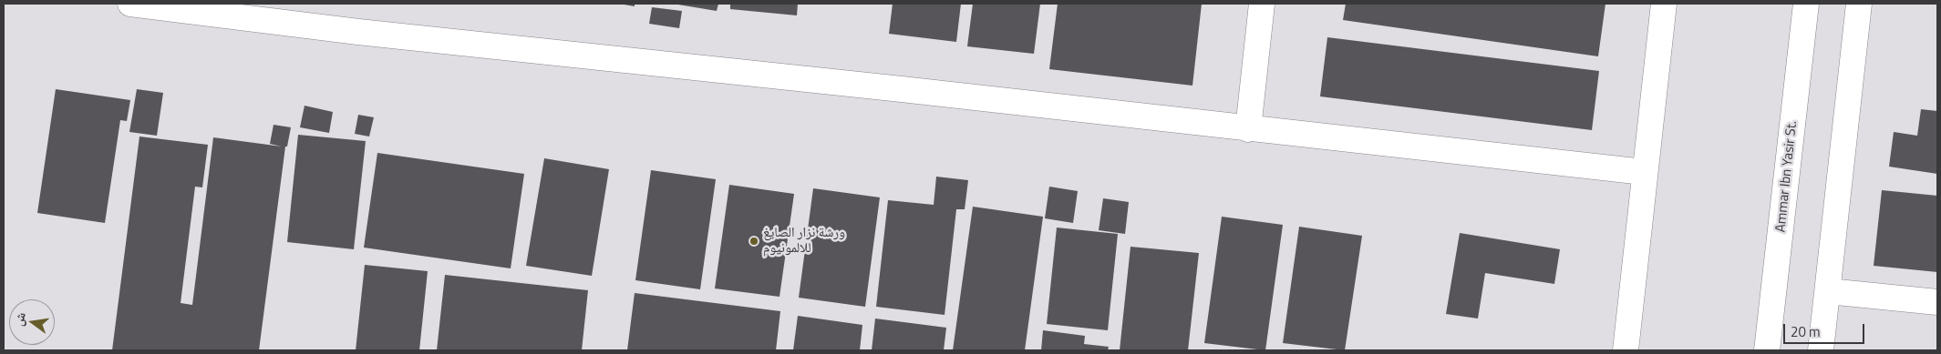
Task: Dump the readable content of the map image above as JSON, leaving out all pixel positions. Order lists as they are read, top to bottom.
{
  "streets": {
    "street": ["Ammar Ibn Yasir St."]
  },
  "places": ["ورشة نزار الصايغ للالمونيوم"],
  "scale_bar": "20 m",
  "north": "left"
}
